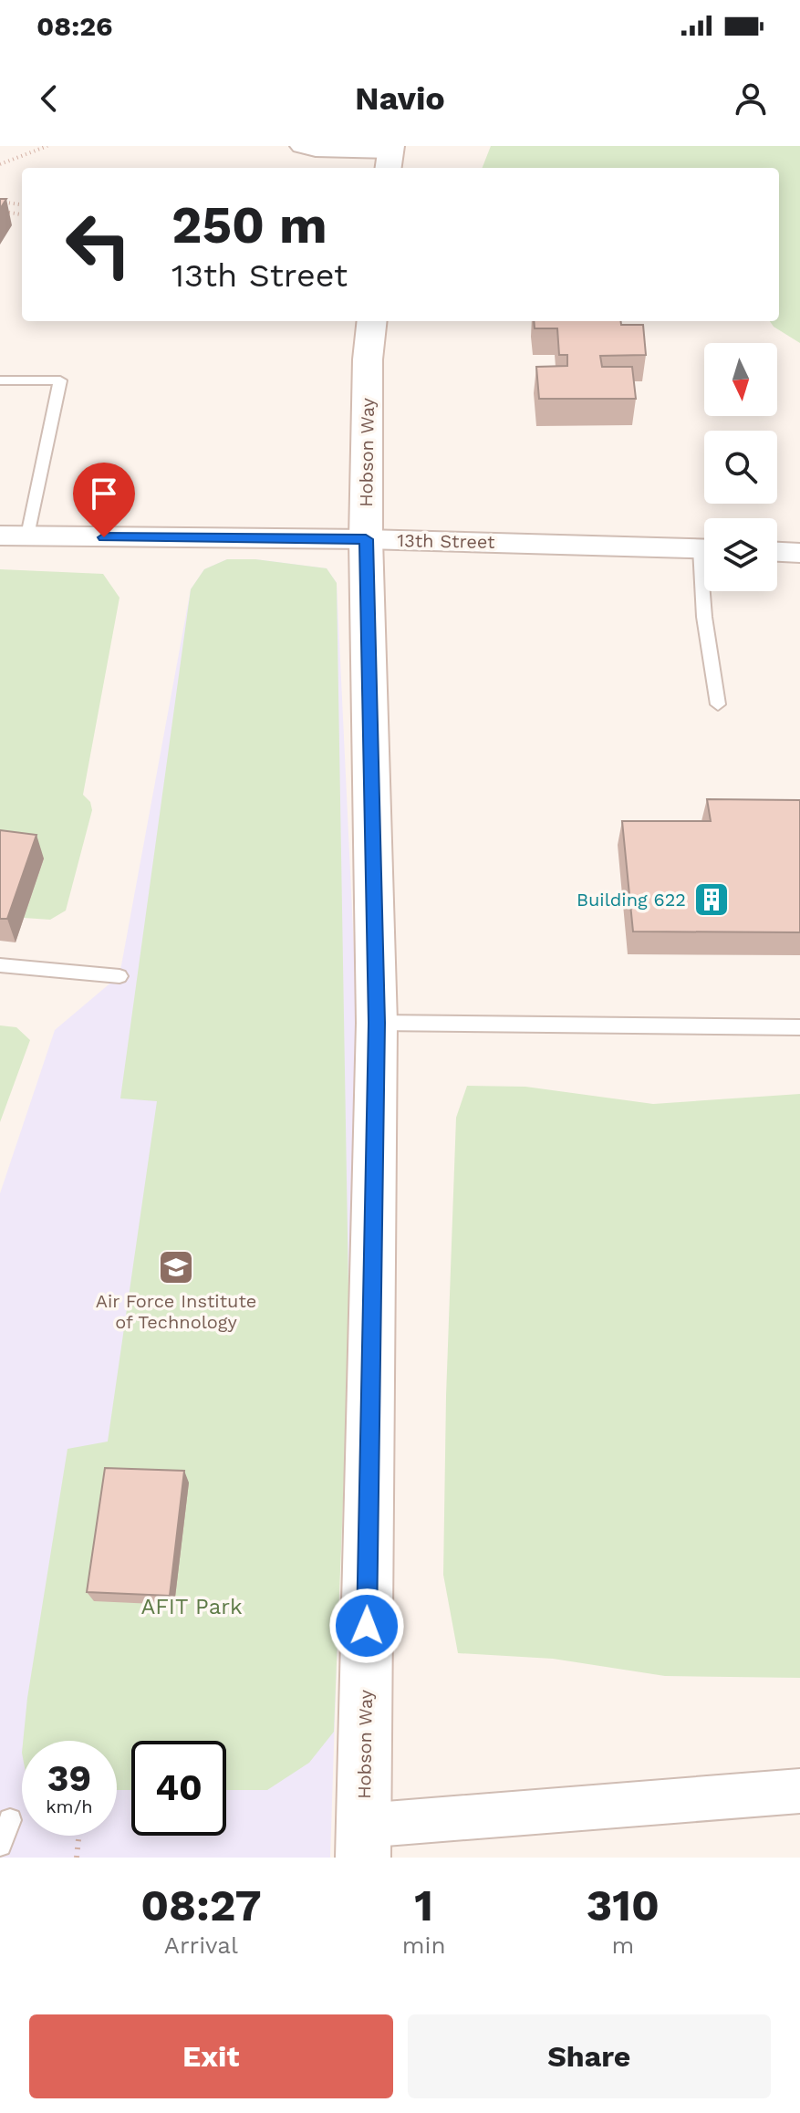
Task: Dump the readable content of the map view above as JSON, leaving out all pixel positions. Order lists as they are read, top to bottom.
{
  "streets": {
    "street": ["Hobson Way", "13th Street"]
  },
  "crossings": [
    ["Hobson Way", "13th Street"]
  ],
  "parks": ["AFIT Park"],
  "places": {
    "building": ["Building 622"],
    "school or university": ["Air Force Institute of Technology"]
  },
  "north": "bottom",
  "page": {
    "status": "08:26",
    "header": "Navio",
    "turn": ["250 m", "13th Street"],
    "speed": "39 km/h",
    "limit": "40",
    "eta": [
      "08:27",
      "Arrival",
      "1",
      "min",
      "310",
      "m"
    ],
    "buttons": ["Exit", "Share"]
  }
}
